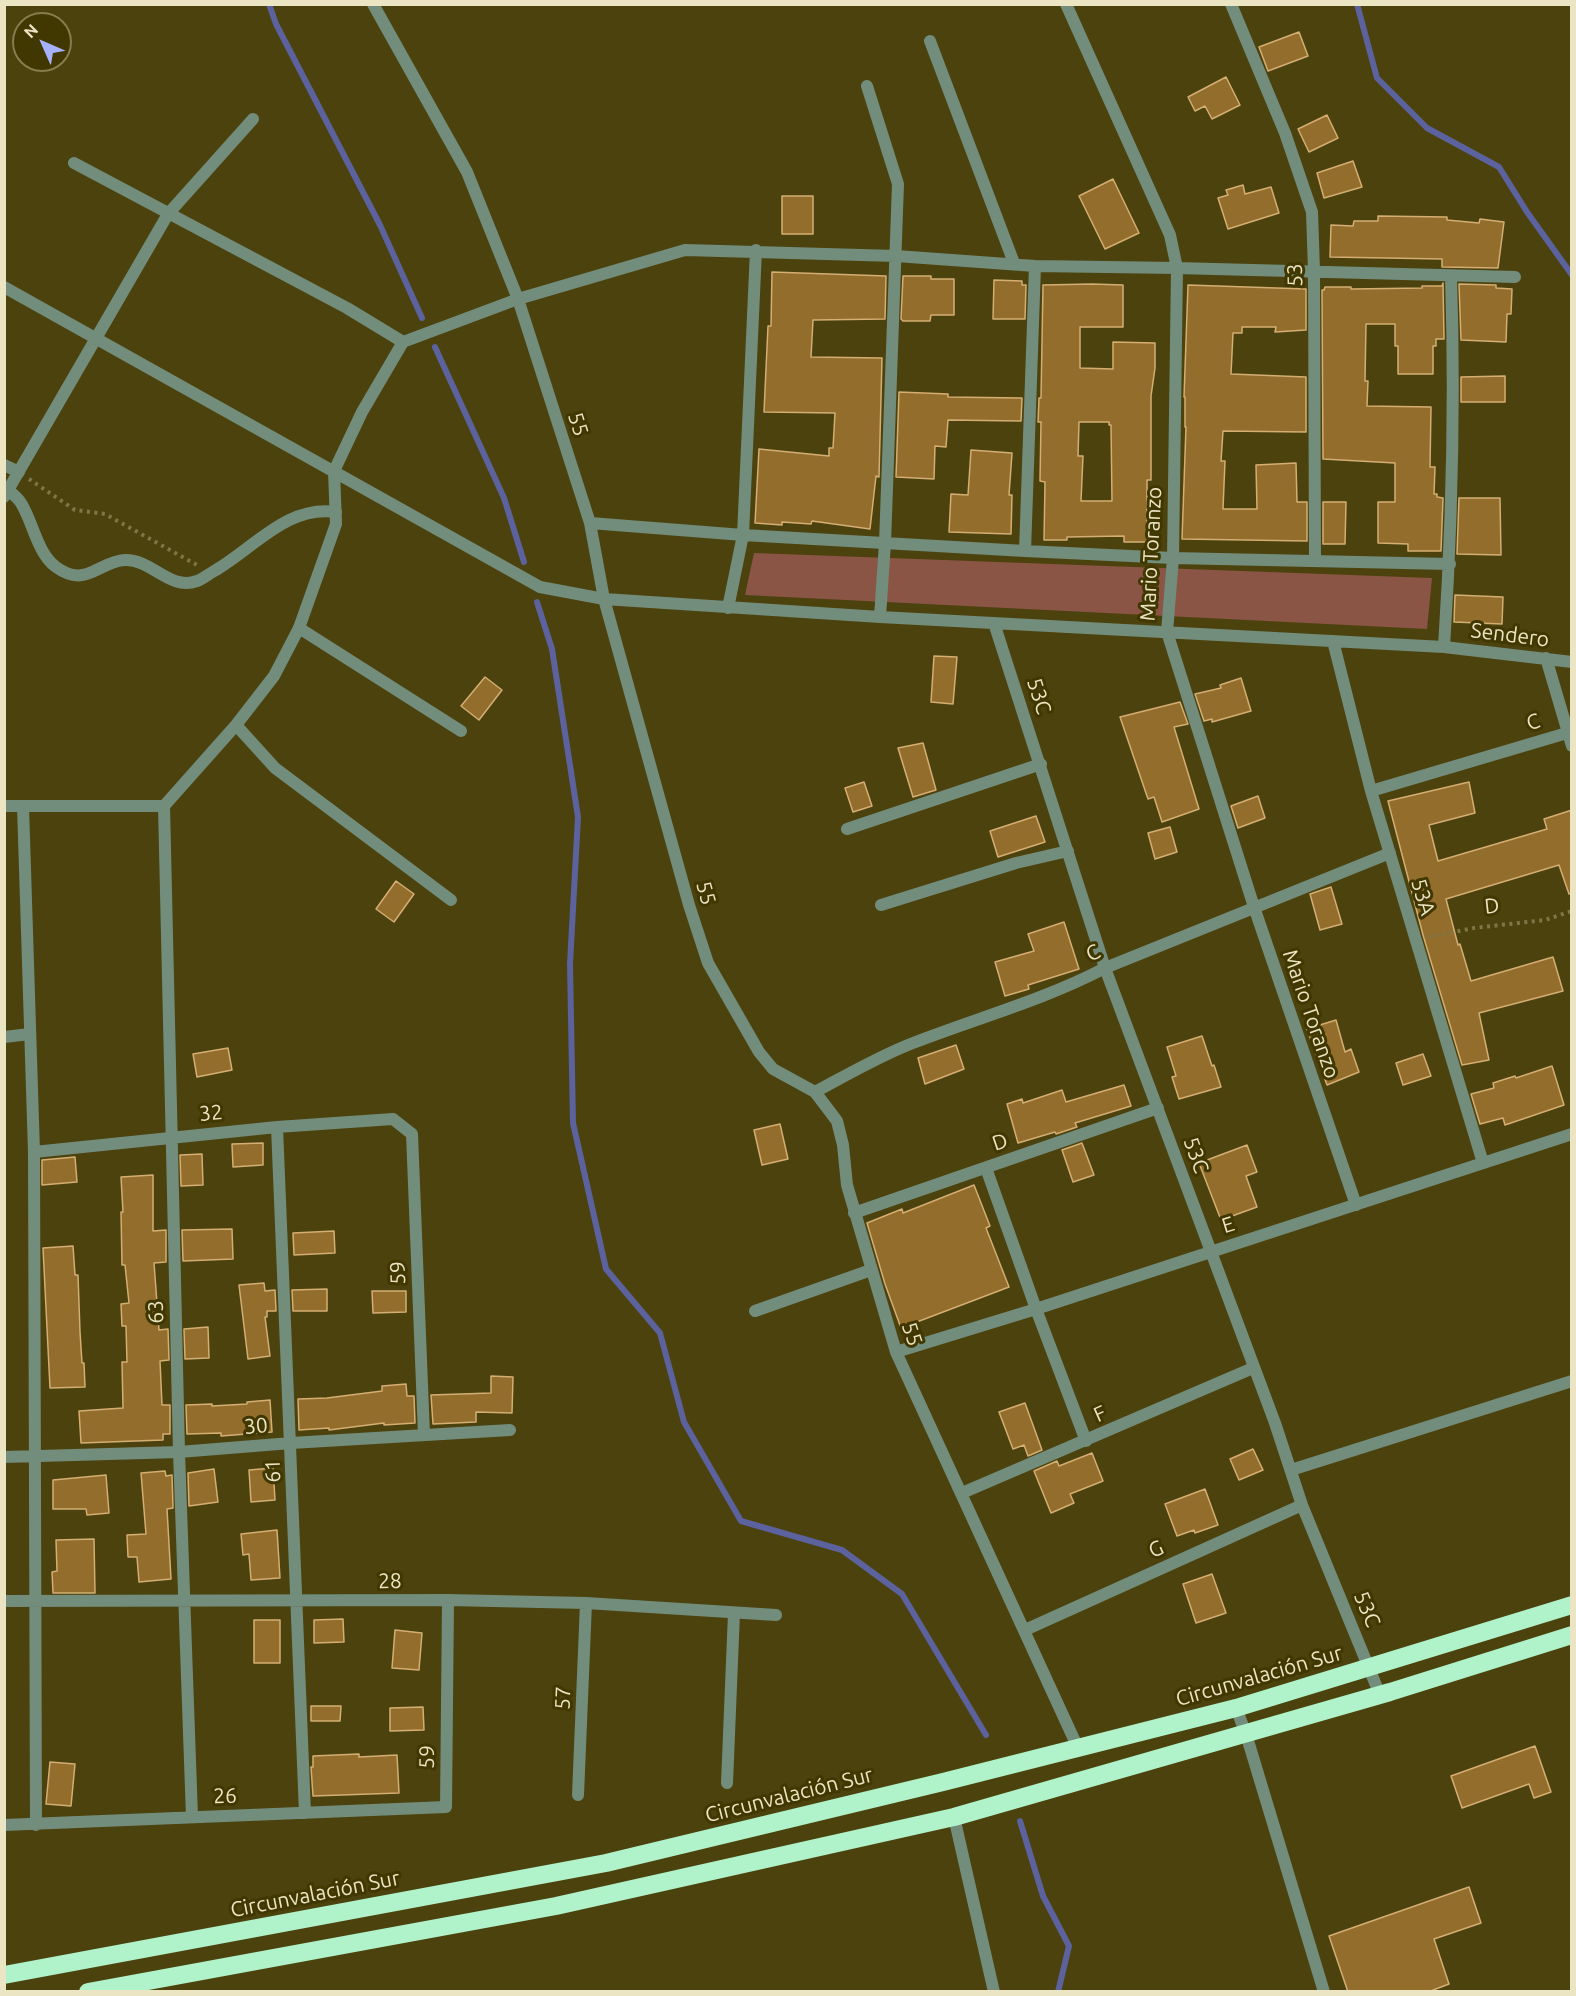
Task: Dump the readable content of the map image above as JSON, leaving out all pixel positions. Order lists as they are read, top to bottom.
{
  "streets": {
    "highway": ["Circunvalación Sur"],
    "street": [
      "53",
      "55",
      "Mario Toranzo",
      "Sendero",
      "53C",
      "C",
      "53A",
      "D",
      "32",
      "E",
      "59",
      "63",
      "F",
      "30",
      "61",
      "G",
      "28",
      "57",
      "26"
    ]
  },
  "crossings": [
    ["55", "Sendero"],
    ["55", "C"],
    ["55", "D"],
    ["55", "E"],
    ["55", "F"],
    ["55", "G"],
    ["55", "Circunvalación Sur"],
    ["Mario Toranzo", "Sendero"],
    ["Mario Toranzo", "C"],
    ["Mario Toranzo", "E"],
    ["Sendero", "53C"],
    ["Sendero", "53A"],
    ["53C", "C"],
    ["53C", "D"],
    ["53C", "E"],
    ["53C", "F"],
    ["53C", "G"],
    ["53C", "Circunvalación Sur"],
    ["C", "53A"],
    ["53A", "D"],
    ["53A", "E"],
    ["32", "59"],
    ["32", "63"],
    ["32", "61"],
    ["59", "30"],
    ["59", "28"],
    ["59", "26"],
    ["63", "30"],
    ["63", "28"],
    ["63", "26"],
    ["30", "61"],
    ["61", "28"],
    ["61", "26"],
    ["28", "57"]
  ],
  "north": "top left"
}
